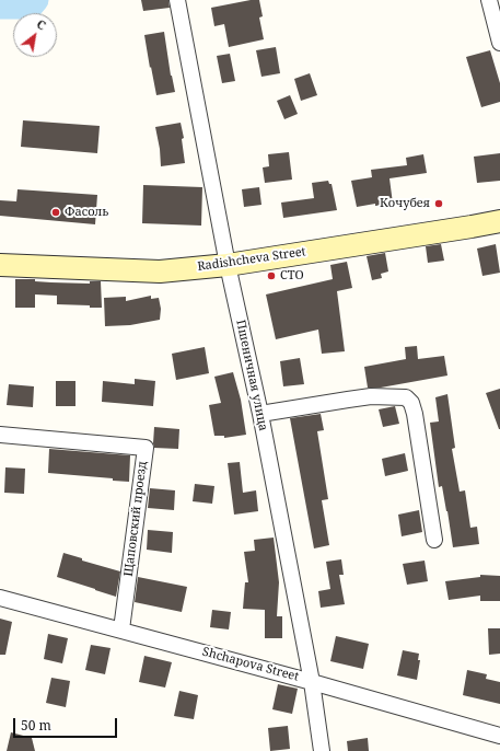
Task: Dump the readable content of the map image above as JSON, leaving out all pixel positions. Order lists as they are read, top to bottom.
{
  "streets": {
    "main road": ["Radishcheva Street"],
    "street": ["Пшеничная улица", "Щаповский проезд", "Shchapova Street"]
  },
  "crossings": [
    ["Radishcheva Street", "Пшеничная улица"],
    ["Пшеничная улица", "Shchapova Street"],
    ["Щаповский проезд", "Shchapova Street"]
  ],
  "places": ["Кочубея", "Фасоль", "СТО"],
  "scale_bar": "50 m",
  "north": "top right"
}
